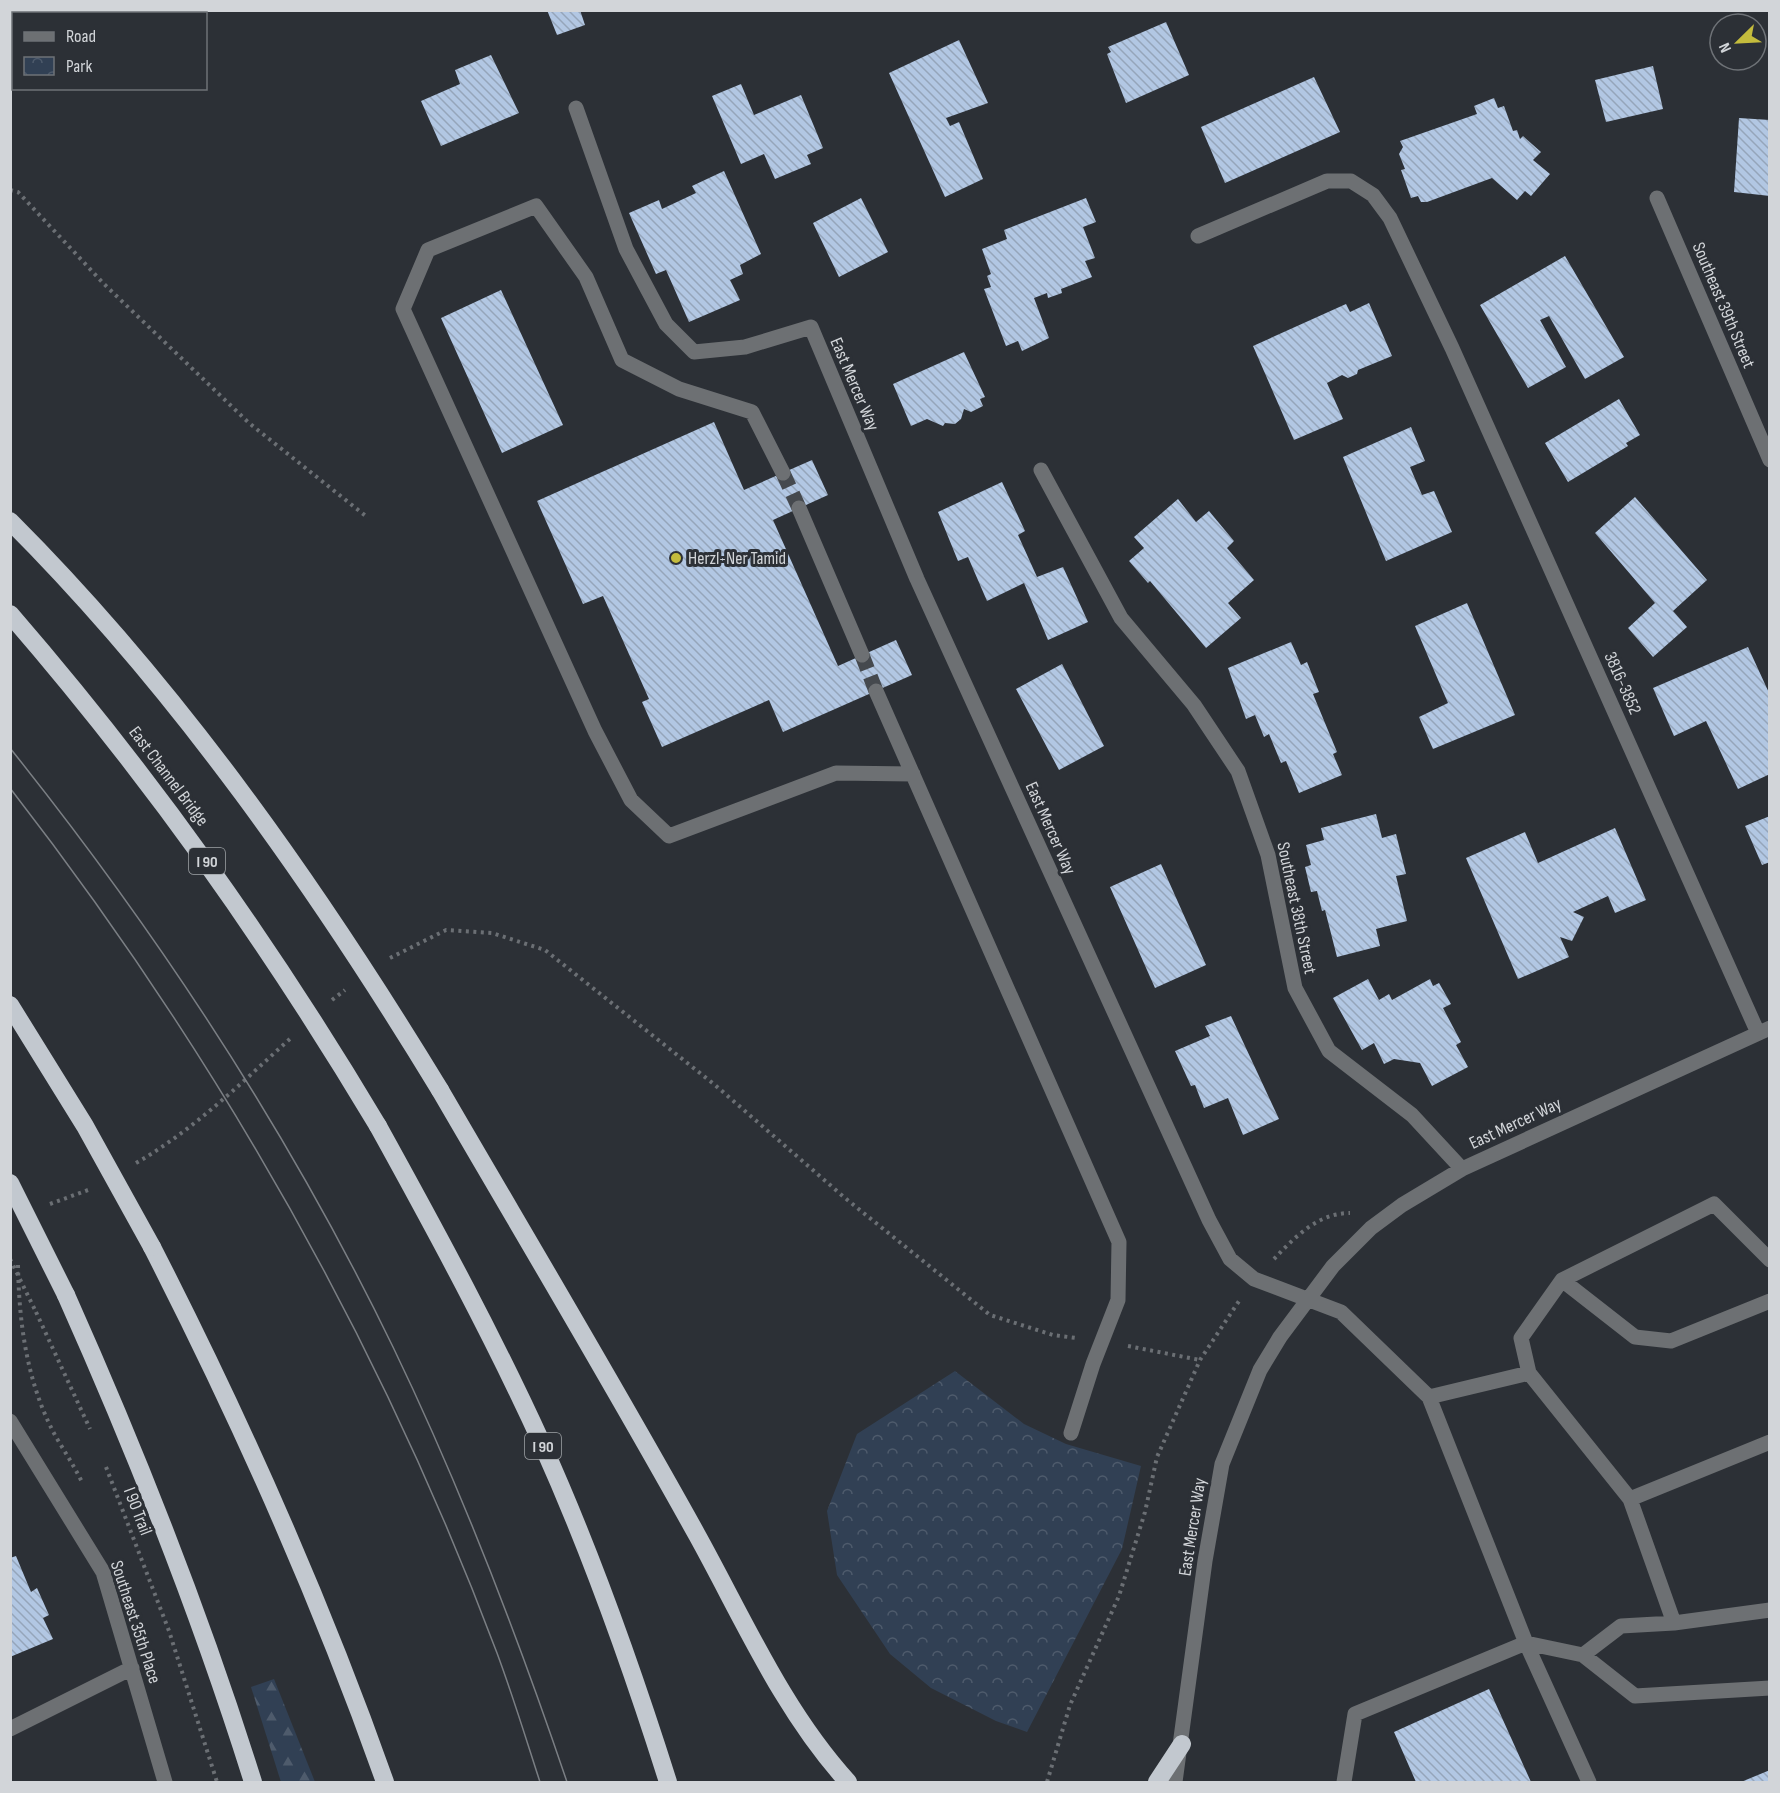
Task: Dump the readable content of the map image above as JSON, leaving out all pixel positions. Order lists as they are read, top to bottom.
{
  "streets": {
    "highway": ["East Channel Bridge", "I 90"],
    "street": [
      "Southeast 39th Street",
      "East Mercer Way",
      "3816-3852",
      "Southeast 38th Street",
      "Southeast 35th Place"
    ],
    "path": ["I 90 Trail"]
  },
  "crossings": [
    ["East Mercer Way", "3816-3852"],
    ["East Mercer Way", "Southeast 38th Street"]
  ],
  "places": ["Herzl-Ner Tamid"],
  "legend": ["Road", "Park"],
  "north": "bottom left"
}
